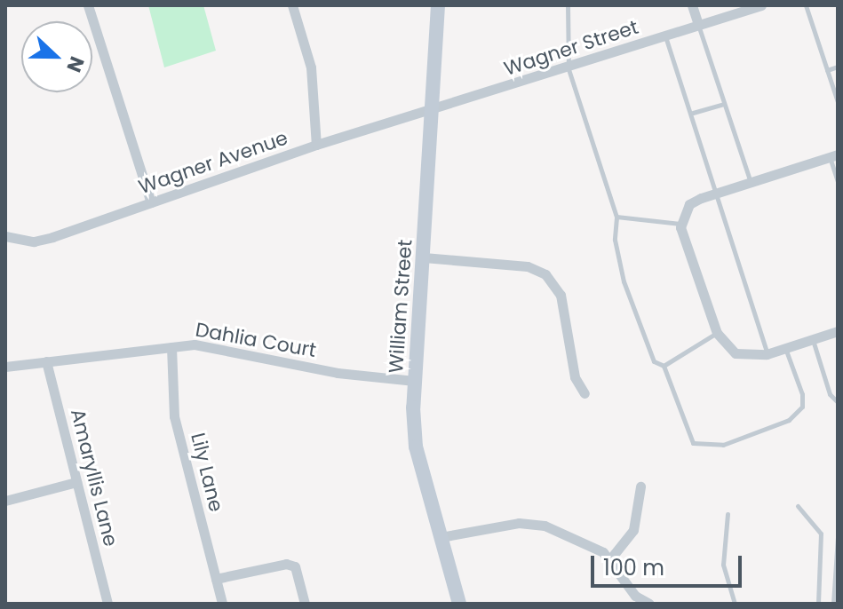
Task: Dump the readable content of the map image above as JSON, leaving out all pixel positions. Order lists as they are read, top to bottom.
{
  "streets": {
    "main road": ["William Street"],
    "street": [
      "Wagner Street",
      "Wagner Avenue",
      "Dahlia Court",
      "Lily Lane",
      "Amaryllis Lane"
    ]
  },
  "crossings": [
    ["Wagner Street", "Wagner Avenue"],
    ["Wagner Street", "William Street"],
    ["Wagner Avenue", "William Street"],
    ["William Street", "Dahlia Court"],
    ["Dahlia Court", "Lily Lane"],
    ["Dahlia Court", "Amaryllis Lane"]
  ],
  "scale_bar": "100 m",
  "north": "right"
}
